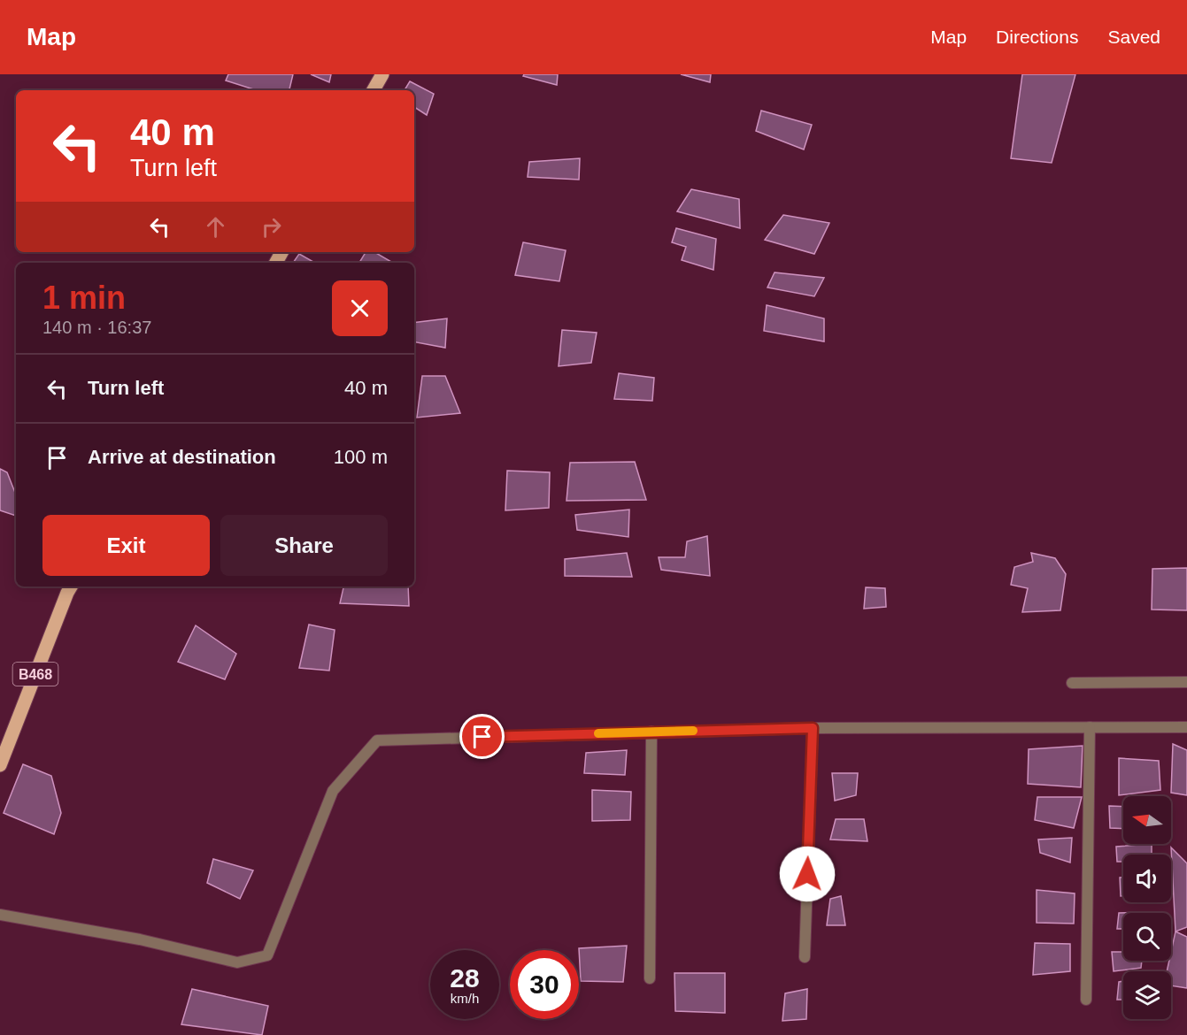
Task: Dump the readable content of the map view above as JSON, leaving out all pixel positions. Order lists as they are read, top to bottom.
{
  "streets": {
    "main road": ["B468"]
  },
  "north": "left",
  "page": {
    "header": "Map",
    "nav": ["Map", "Directions", "Saved"],
    "turn": ["40 m", "Turn left"],
    "heading": ["1 min", "140 m · 16:37"],
    "list": [
      {
        "name": "Turn left",
        "value": "40 m"
      },
      {
        "name": "Arrive at destination",
        "value": "100 m"
      }
    ],
    "buttons": ["Exit", "Share"],
    "speed": "28 km/h",
    "limit": "30"
  }
}
